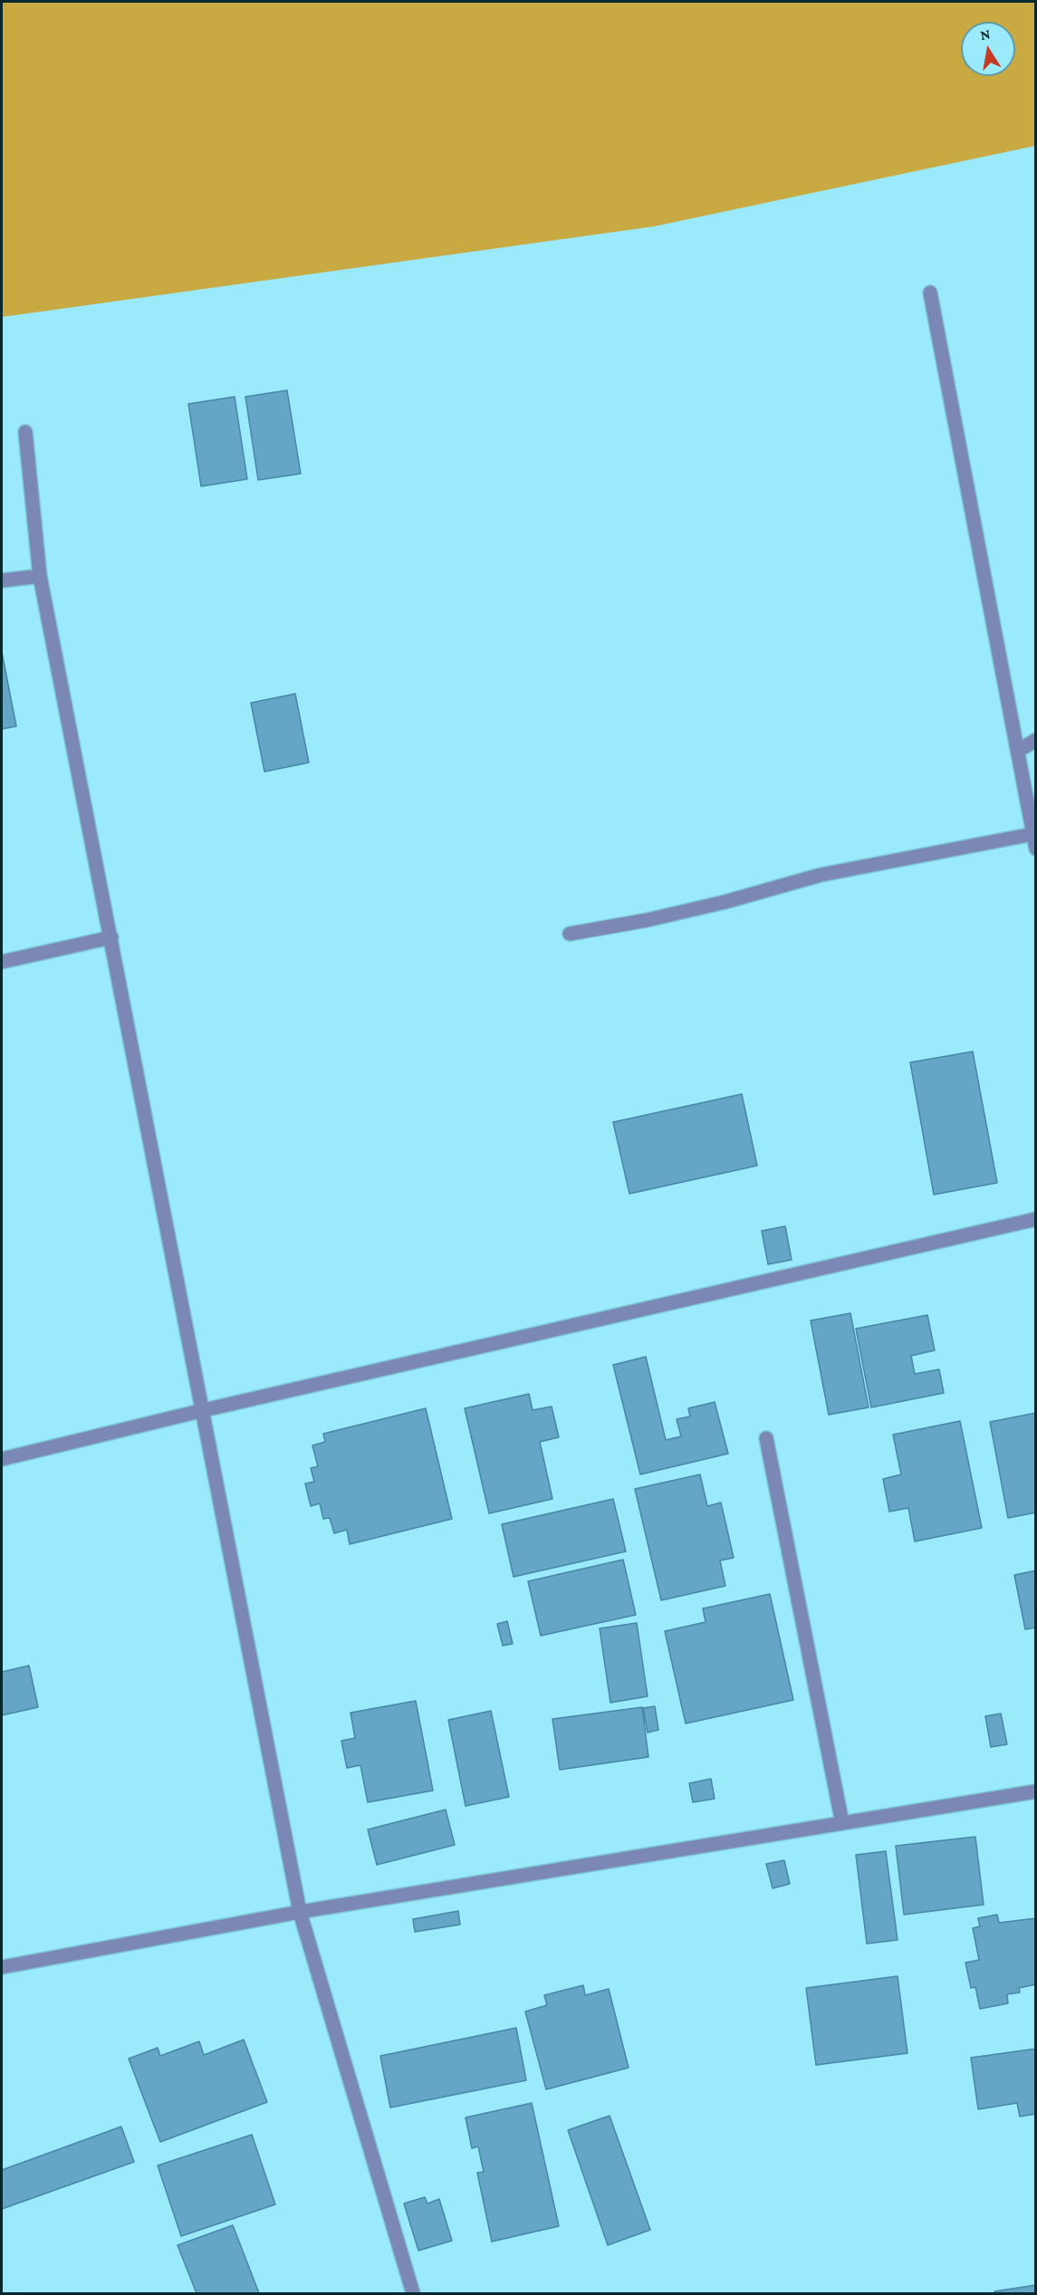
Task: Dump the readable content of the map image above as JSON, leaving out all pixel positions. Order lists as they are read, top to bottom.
{
  "north": "top"
}
